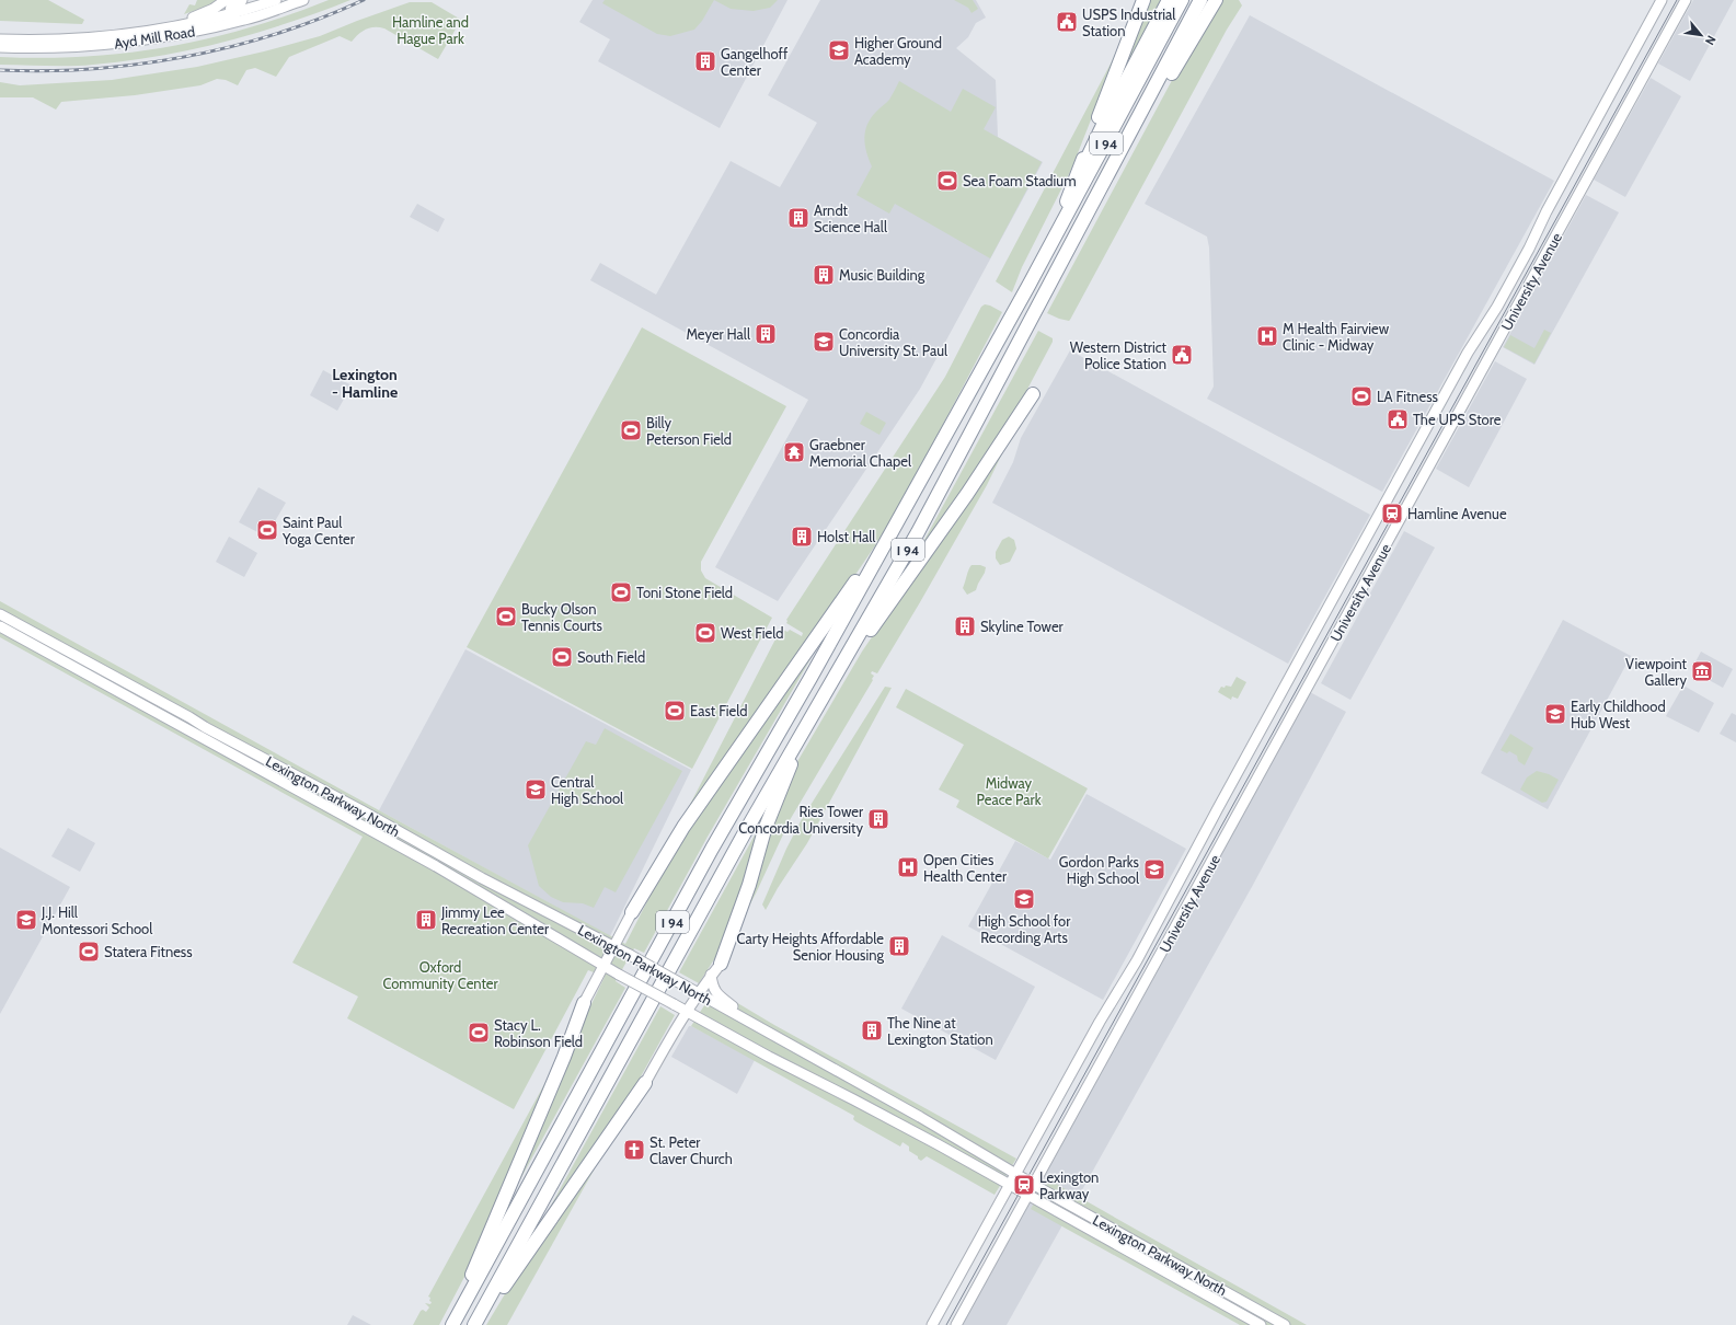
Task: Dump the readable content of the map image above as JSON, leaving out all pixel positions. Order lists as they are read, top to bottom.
{
  "streets": {
    "highway": ["I 94"],
    "main road": ["Ayd Mill Road", "University Avenue", "Lexington Parkway North"]
  },
  "crossings": [
    ["University Avenue", "Lexington Parkway North"]
  ],
  "districts": ["Lexington - Hamline"],
  "parks": ["Hamline and Hague Park", "Midway Peace Park", "Oxford Community Center"],
  "places": {
    "public building": ["USPS Industrial Station", "Western District Police Station", "The UPS Store"],
    "school or university": [
      "Higher Ground Academy",
      "Concordia University St. Paul",
      "Early Childhood Hub West",
      "Central High School",
      "Gordon Parks High School",
      "High School for Recording Arts",
      "J.J. Hill Montessori School"
    ],
    "building": [
      "Gangelhoff Center",
      "Arndt Science Hall",
      "Music Building",
      "Meyer Hall",
      "Holst Hall",
      "Skyline Tower",
      "Ries Tower Concordia University",
      "Jimmy Lee Recreation Center",
      "Carty Heights Affordable Senior Housing",
      "The Nine at Lexington Station"
    ],
    "sports": [
      "Sea Foam Stadium",
      "LA Fitness",
      "Billy Peterson Field",
      "Saint Paul Yoga Center",
      "Toni Stone Field",
      "Bucky Olson Tennis Courts",
      "West Field",
      "South Field",
      "East Field",
      "Statera Fitness",
      "Stacy L. Robinson Field"
    ],
    "hospital": ["M Health Fairview Clinic - Midway", "Open Cities Health Center"],
    "temple": ["Graebner Memorial Chapel"],
    "station": ["Hamline Avenue", "Lexington Parkway"],
    "museum": ["Viewpoint Gallery"],
    "church": ["St. Peter Claver Church"]
  },
  "north": "bottom right"
}
